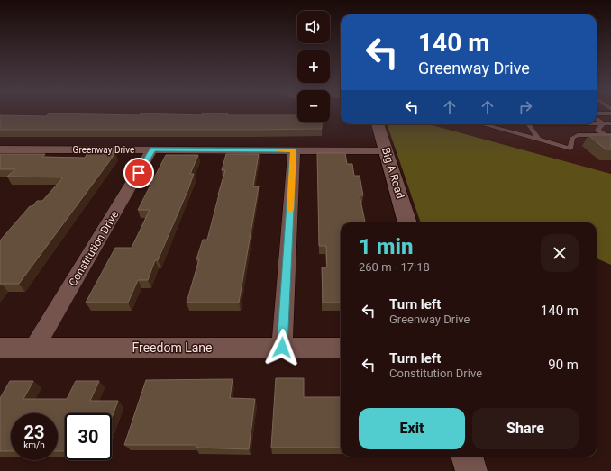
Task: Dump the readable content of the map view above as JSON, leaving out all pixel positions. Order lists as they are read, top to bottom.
{
  "streets": {
    "street": [
      "Greenway Drive",
      "Big A Road",
      "Constitution Drive",
      "Freedom Lane"
    ]
  },
  "crossings": [
    ["Greenway Drive", "Big A Road"],
    ["Greenway Drive", "Constitution Drive"],
    ["Constitution Drive", "Freedom Lane"]
  ],
  "page": {
    "map_buttons": ["+", "−"],
    "turn": ["140 m", "Greenway Drive"],
    "heading": ["1 min", "260 m · 17:18"],
    "list": [
      {
        "name": "Turn left",
        "note": "Greenway Drive",
        "value": "140 m"
      },
      {
        "name": "Turn left",
        "note": "Constitution Drive",
        "value": "90 m"
      }
    ],
    "buttons": ["Exit", "Share"],
    "speed": "23 km/h",
    "limit": "30"
  }
}
